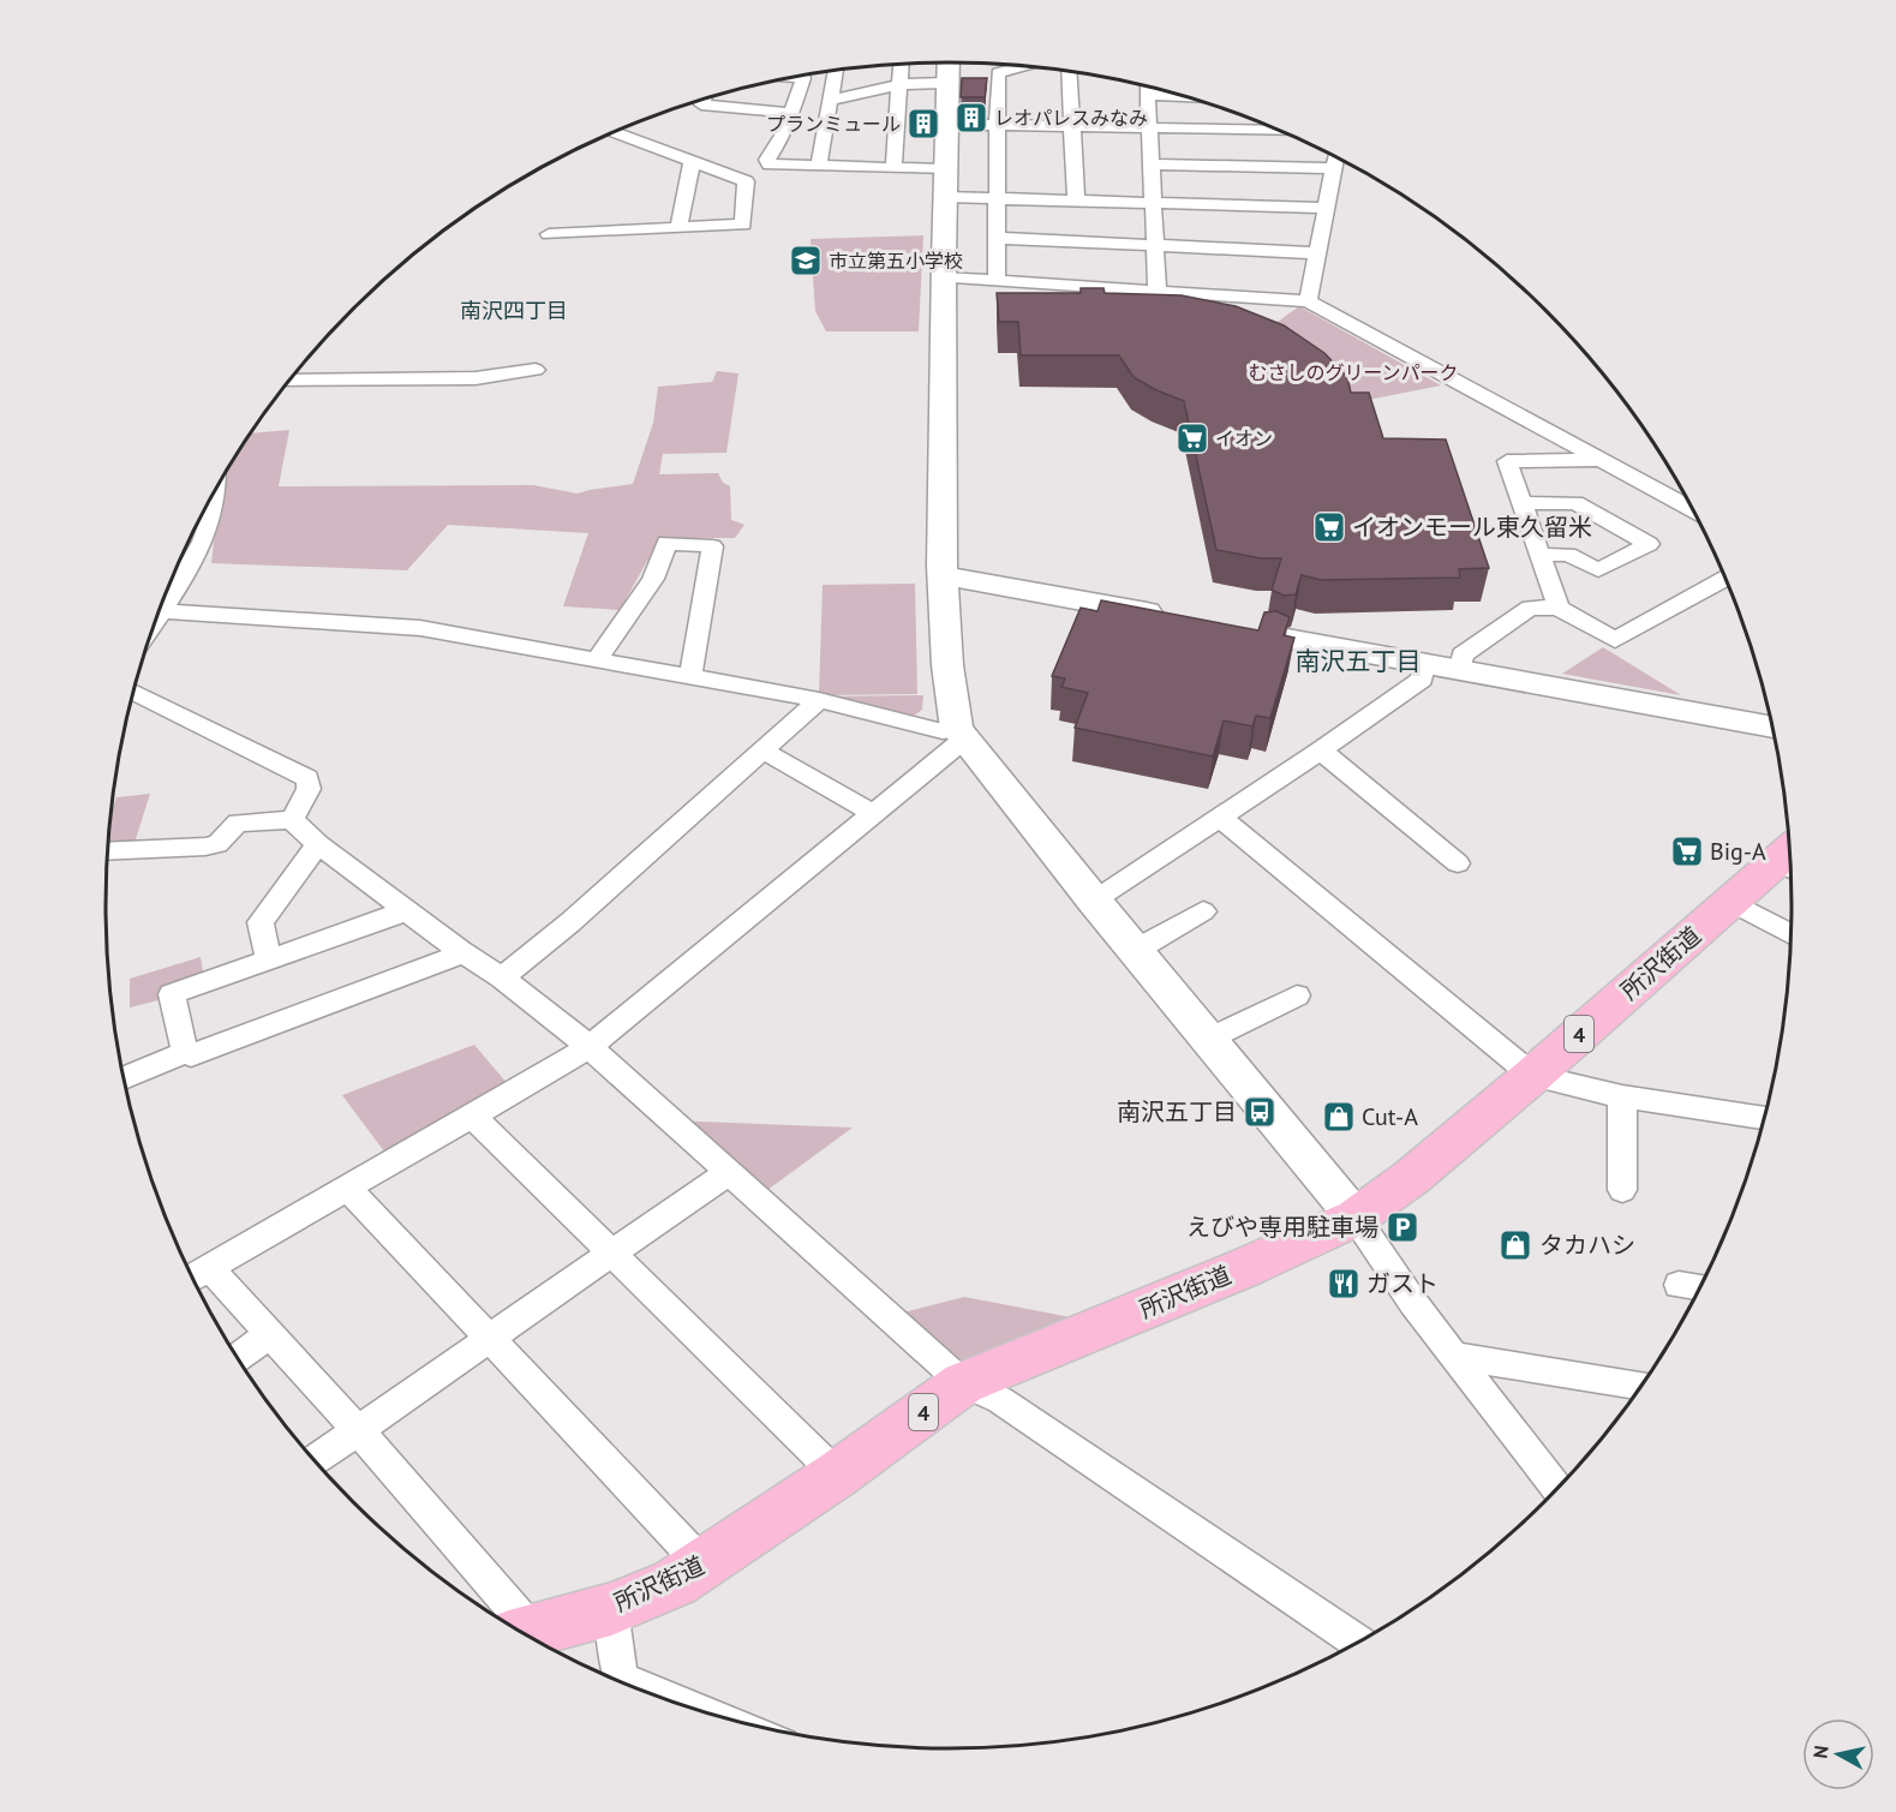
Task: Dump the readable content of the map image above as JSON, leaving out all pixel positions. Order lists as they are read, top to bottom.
{
  "streets": {
    "main road": ["所沢街道", "4"]
  },
  "districts": ["南沢四丁目", "南沢五丁目"],
  "parks": ["むさしのグリーンパーク"],
  "places": {
    "building": ["レオパレスみなみ", "プランミュール"],
    "school or university": ["市立第五小学校"],
    "supermarket": ["イオン", "イオンモール東久留米", "Big-A"],
    "bus stop": ["南沢五丁目"],
    "shop": ["Cut-A", "タカハシ"],
    "parking": ["えびや専用駐車場"],
    "restaurant": ["ガスト"]
  },
  "north": "left"
}
